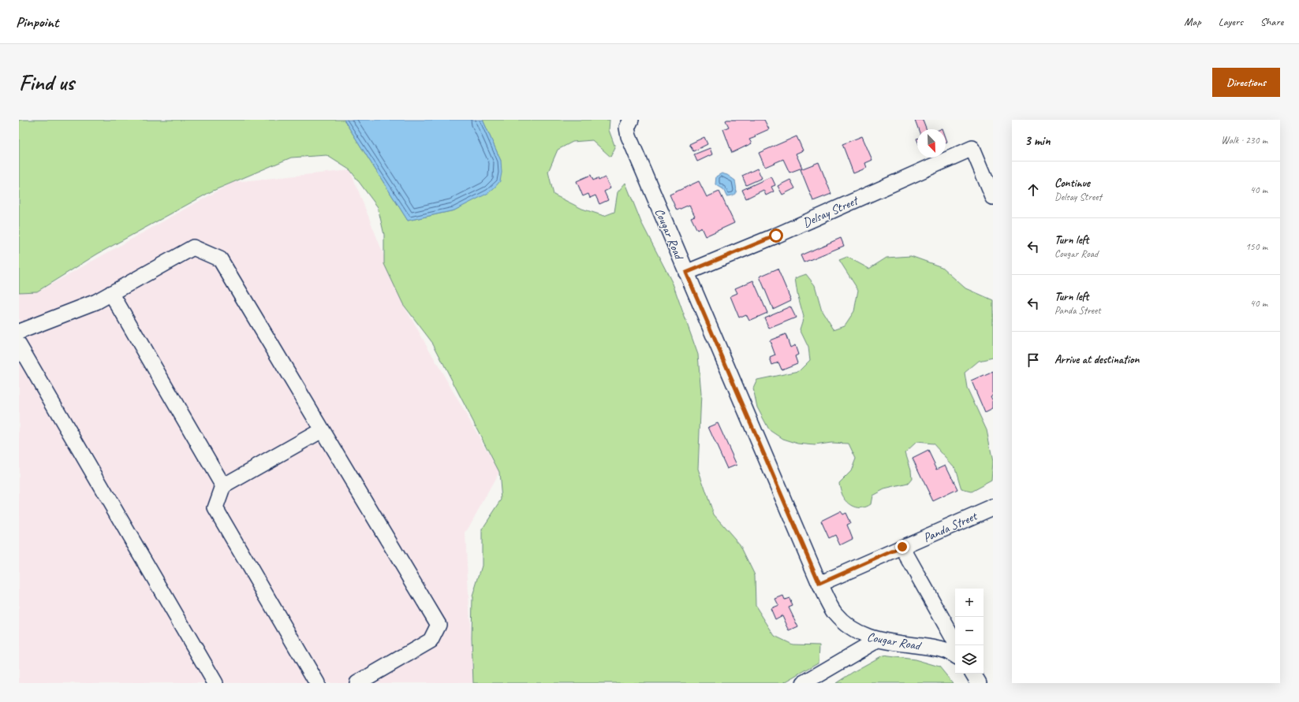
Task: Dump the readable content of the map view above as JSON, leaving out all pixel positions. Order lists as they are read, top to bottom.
{
  "streets": {
    "street": ["Delsay Street", "Cougar Road", "Panda Street"]
  },
  "crossings": [
    ["Delsay Street", "Cougar Road"],
    ["Cougar Road", "Panda Street"]
  ],
  "north": "bottom right",
  "page": {
    "header": "Pinpoint",
    "nav": ["Map", "Layers", "Share"],
    "buttons": "Directions",
    "title": "Find us",
    "heading": ["3 min", "Walk · 230 m"],
    "list": [
      ["Continue", "Delsay Street", "40 m"],
      ["Turn left", "Cougar Road", "150 m"],
      ["Turn left", "Panda Street", "40 m"],
      "Arrive at destination"
    ],
    "map_buttons": ["+", "−"]
  }
}
